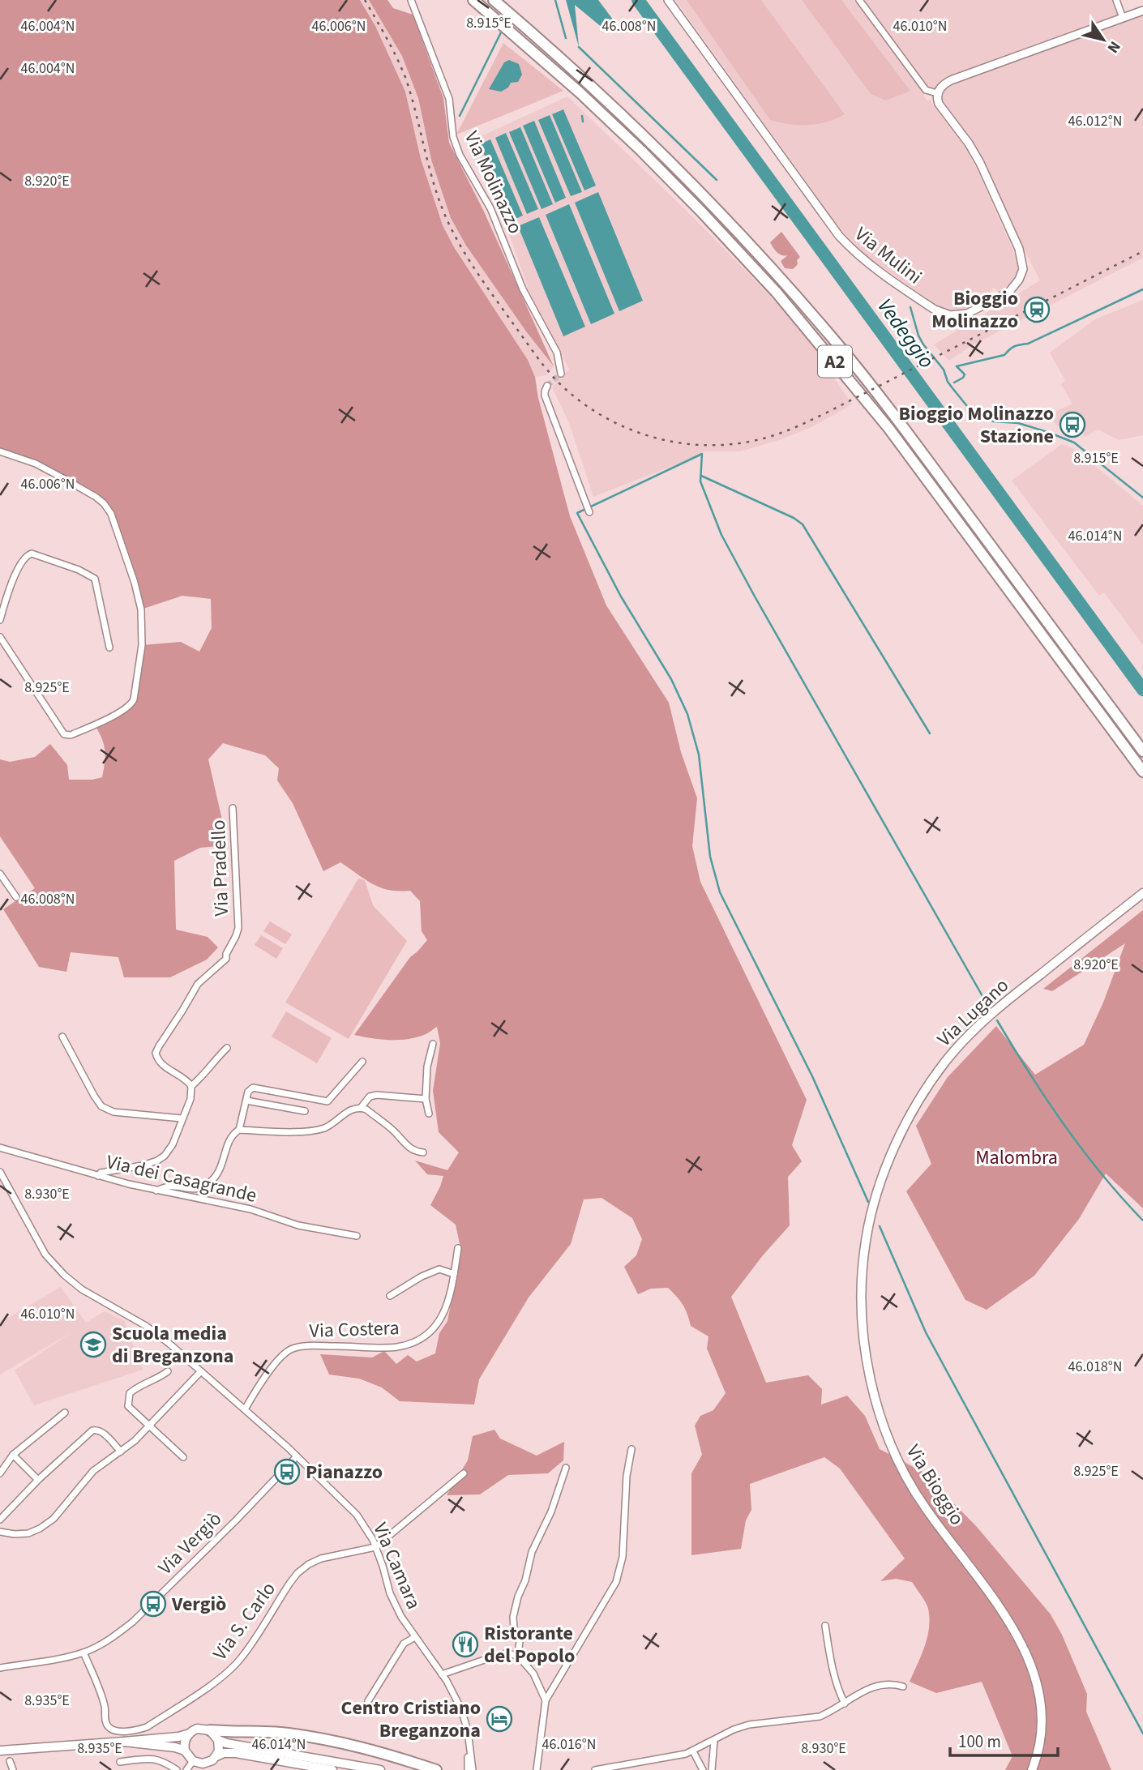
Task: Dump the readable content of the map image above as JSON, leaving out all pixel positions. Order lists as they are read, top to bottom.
{
  "streets": {
    "highway": ["A2"],
    "main road": ["Via Lugano", "Via Bioggio"],
    "street": [
      "Via Molinazzo",
      "Via Mulini",
      "Via Pradello",
      "Via dei Casagrande",
      "Via Costera",
      "Via Vergiò",
      "Via Camara",
      "Via S. Carlo"
    ]
  },
  "crossings": [
    ["Via Lugano", "Via Bioggio"],
    ["Via Costera", "Via Camara"],
    ["Via Vergiò", "Via Camara"],
    ["Via Vergiò", "Via S. Carlo"],
    ["Via Camara", "Via S. Carlo"]
  ],
  "water": ["Vedeggio"],
  "parks": ["Malombra"],
  "places": {
    "station": ["Bioggio Molinazzo"],
    "bus stop": ["Bioggio Molinazzo Stazione", "Pianazzo", "Vergiò"],
    "school or university": ["Scuola media di Breganzona"],
    "restaurant": ["Ristorante del Popolo"],
    "hotel": ["Centro Cristiano Breganzona"]
  },
  "scale_bar": "100 m",
  "north": "bottom right",
  "coordinates": [
    "8.915°E",
    "46.004°N",
    "46.006°N",
    "46.008°N",
    "46.010°N",
    "46.012°N",
    "8.920°E",
    "46.014°N",
    "8.925°E",
    "8.930°E",
    "46.018°N",
    "8.935°E",
    "46.016°N"
  ]
}
